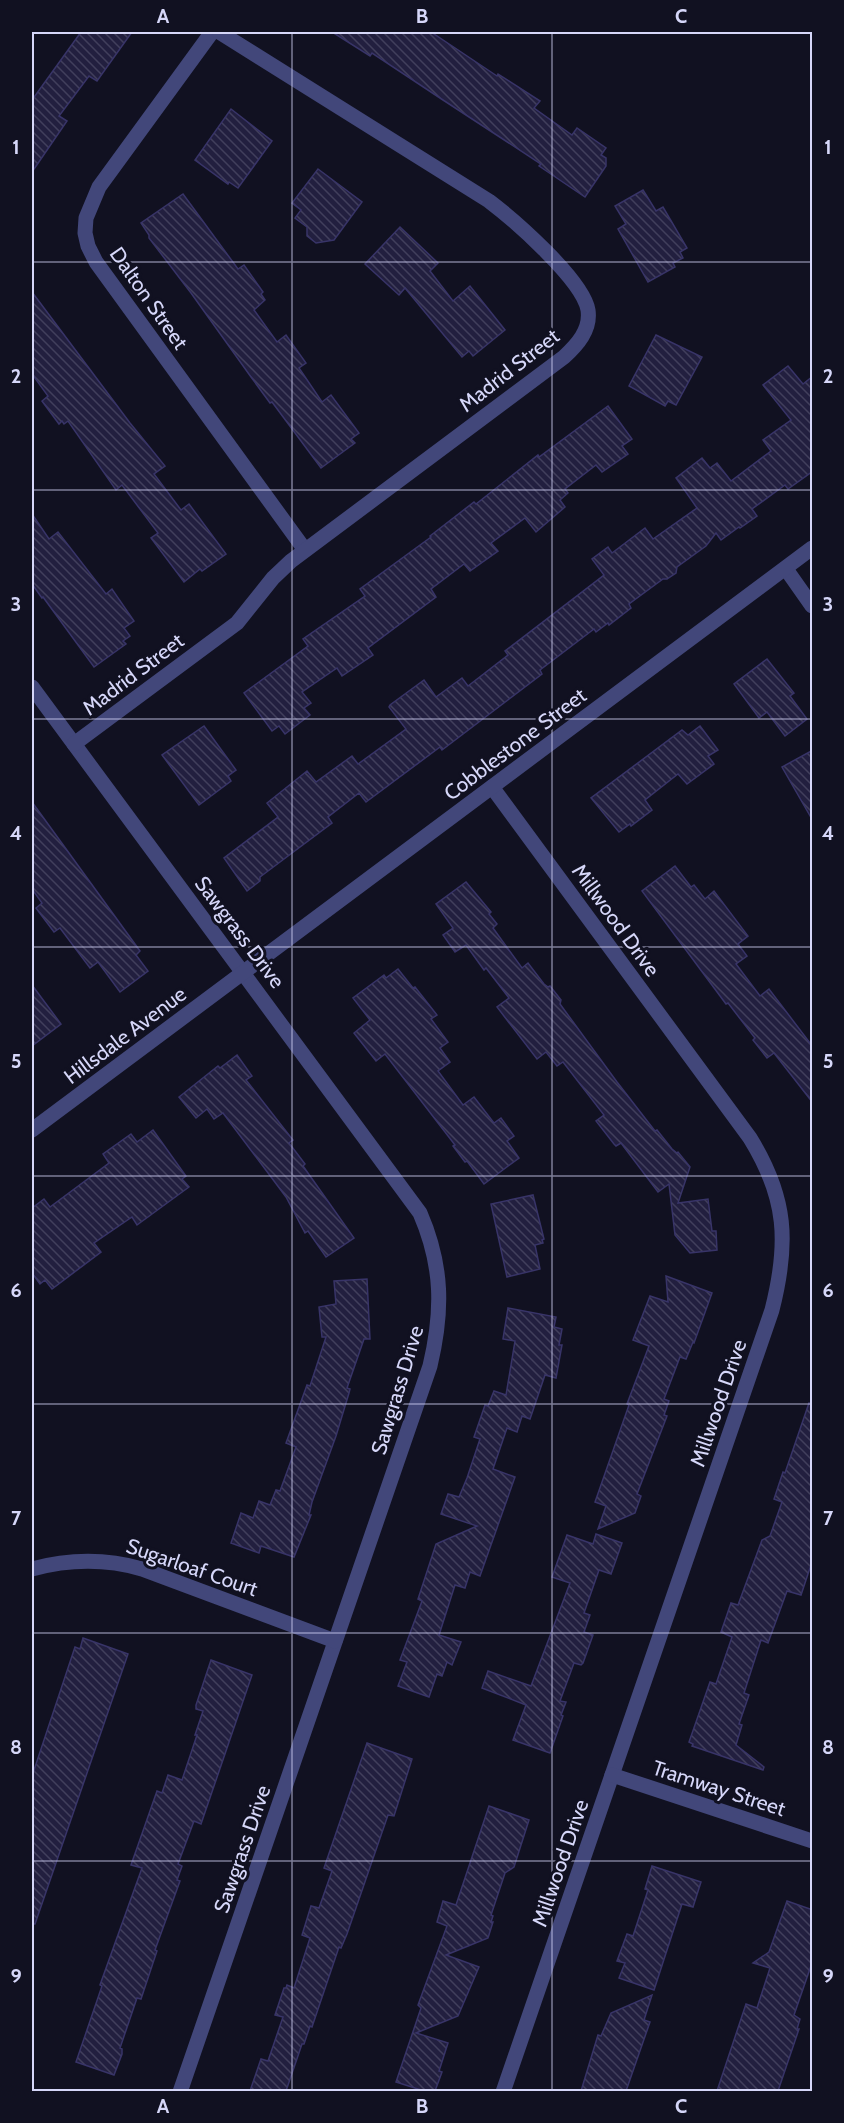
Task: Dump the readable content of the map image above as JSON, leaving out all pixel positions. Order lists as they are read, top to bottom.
{
  "streets": {
    "street": [
      "Dalton Street",
      "Madrid Street",
      "Cobblestone Street",
      "Millwood Drive",
      "Sawgrass Drive",
      "Hillsdale Avenue",
      "Sugarloaf Court",
      "Tramway Street"
    ]
  },
  "crossings": [
    ["Dalton Street", "Madrid Street"],
    ["Madrid Street", "Sawgrass Drive"],
    ["Cobblestone Street", "Millwood Drive"],
    ["Cobblestone Street", "Sawgrass Drive"],
    ["Cobblestone Street", "Hillsdale Avenue"],
    ["Millwood Drive", "Tramway Street"],
    ["Sawgrass Drive", "Hillsdale Avenue"],
    ["Sawgrass Drive", "Sugarloaf Court"]
  ],
  "grid": {
    "columns": ["A", "B", "C"],
    "rows": [
      "1",
      "2",
      "3",
      "4",
      "5",
      "6",
      "7",
      "8",
      "9"
    ]
  }
}
